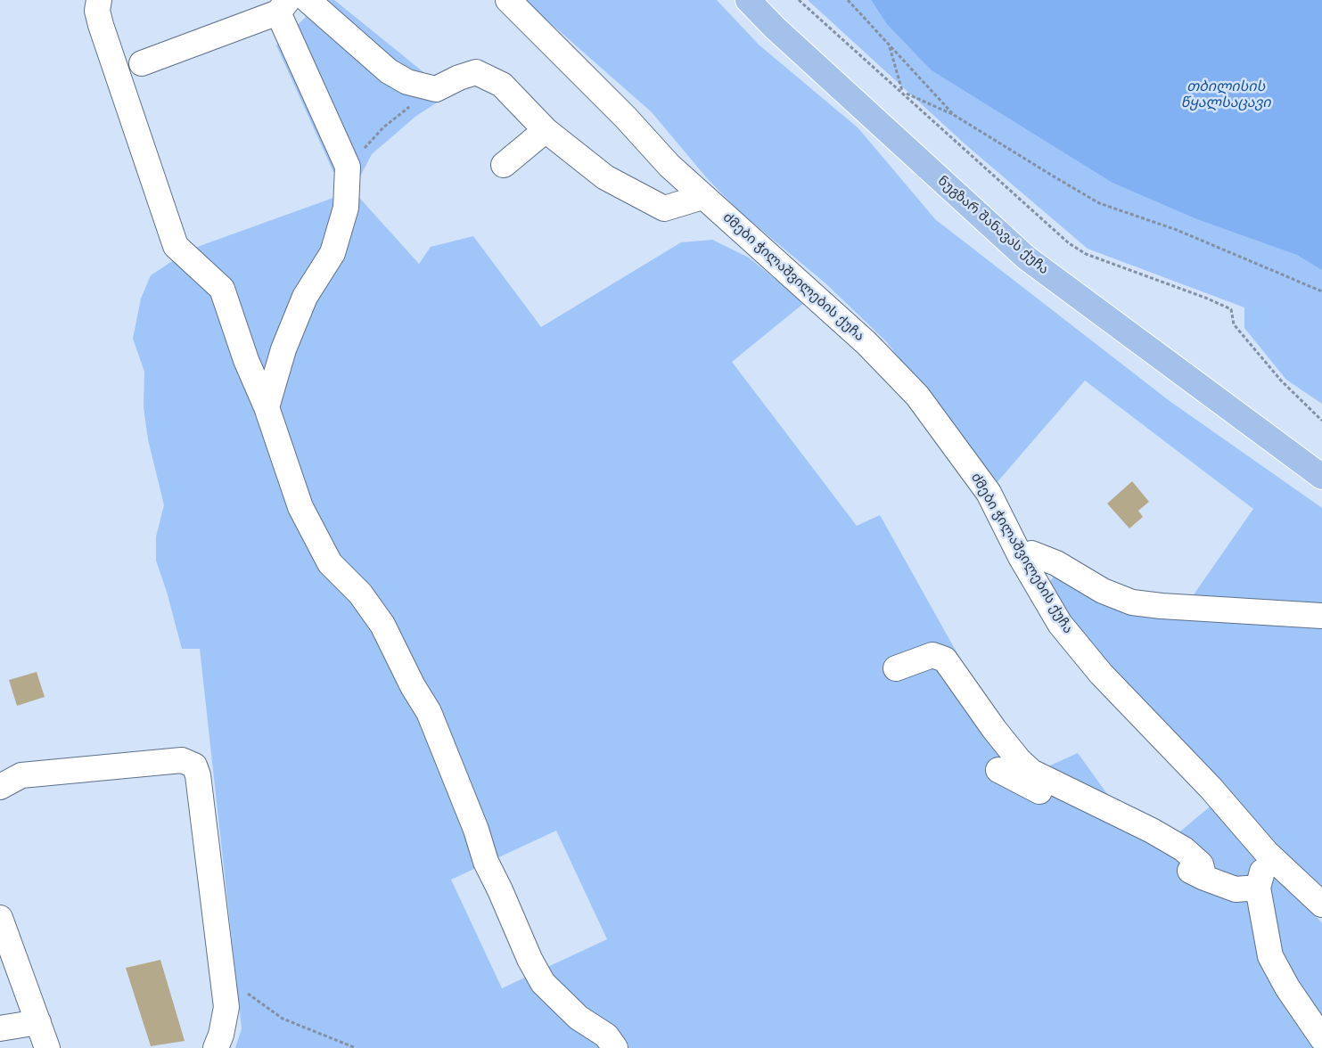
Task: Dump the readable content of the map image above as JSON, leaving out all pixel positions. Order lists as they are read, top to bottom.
{
  "streets": {
    "main road": ["ნუგზარ შანავას ქუჩა"],
    "street": ["ძმები ჭილაშვილების ქუჩა"]
  },
  "water": ["თბილისის წყალსაცავი"]
}
